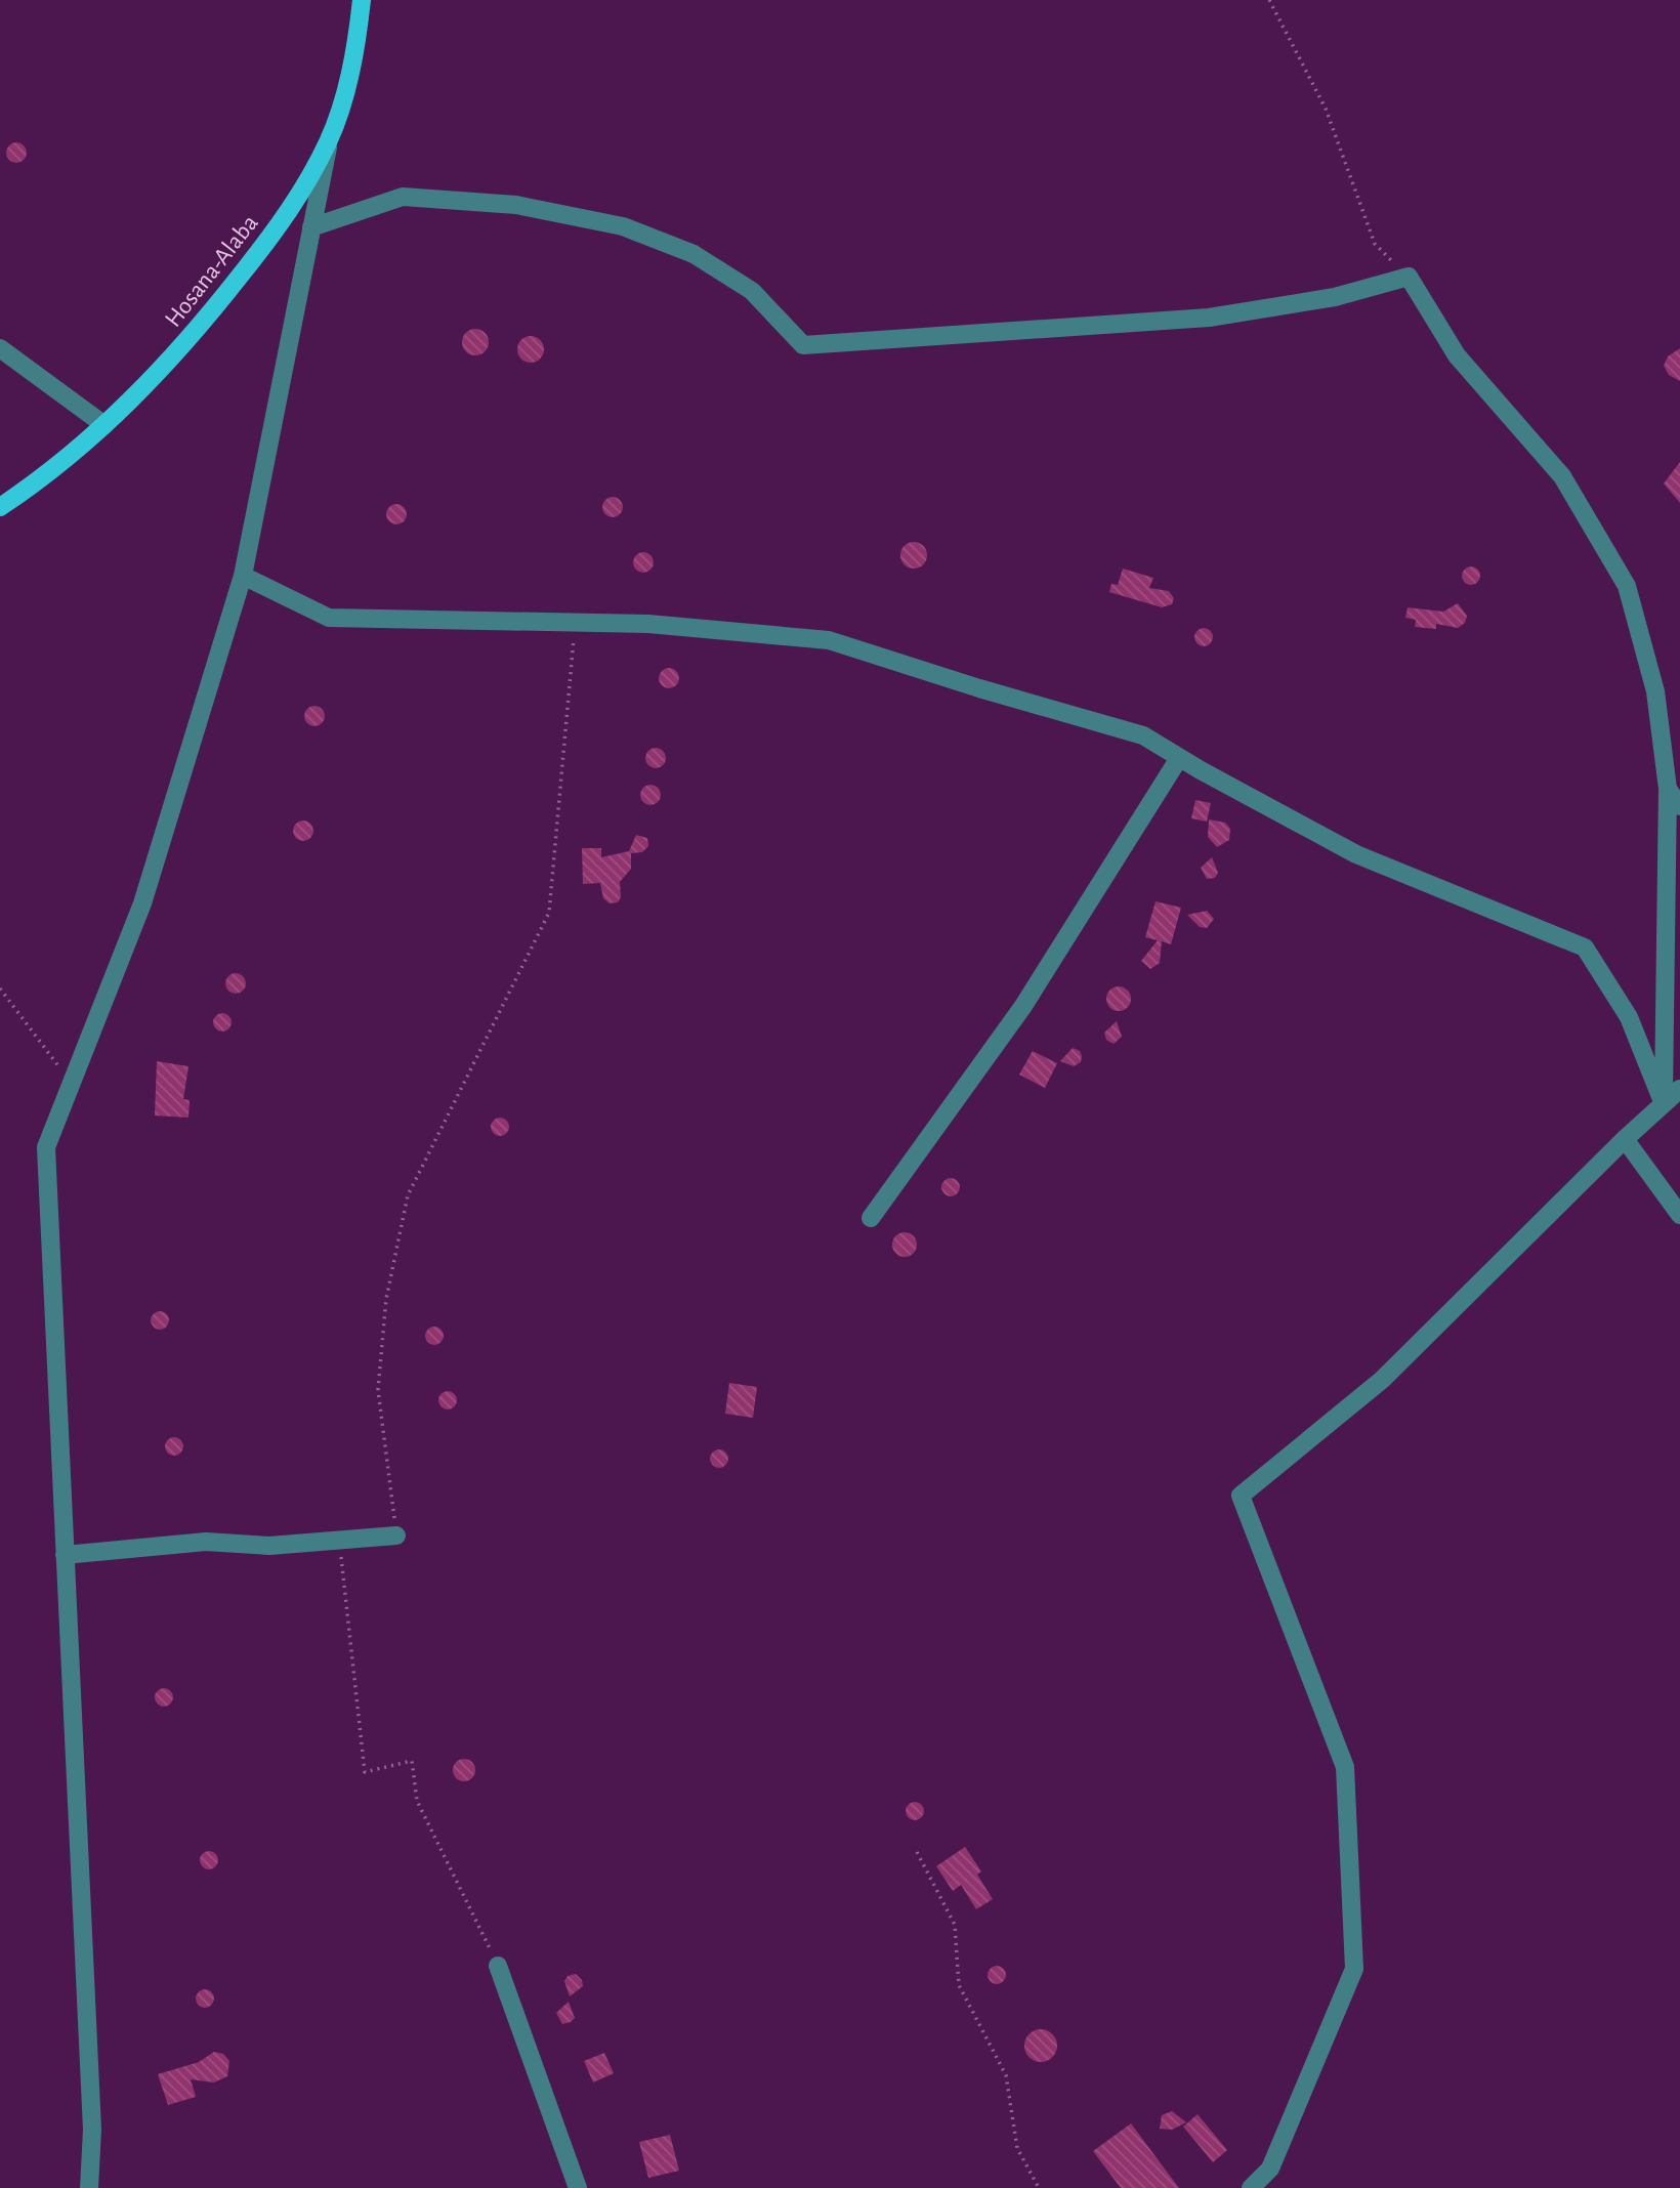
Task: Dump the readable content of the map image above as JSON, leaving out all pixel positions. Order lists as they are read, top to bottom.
{
  "streets": {
    "main road": ["Hosana-Alaba"]
  }
}
